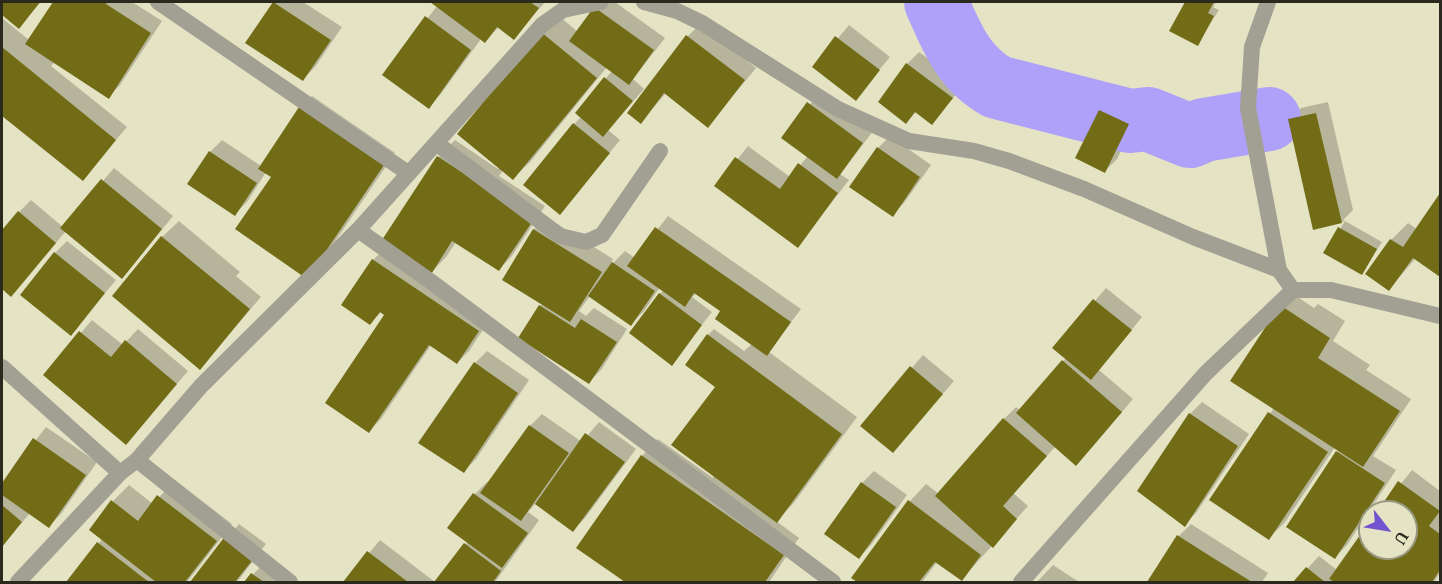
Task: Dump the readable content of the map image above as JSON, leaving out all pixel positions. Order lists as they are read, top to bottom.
{
  "north": "bottom right"
}
